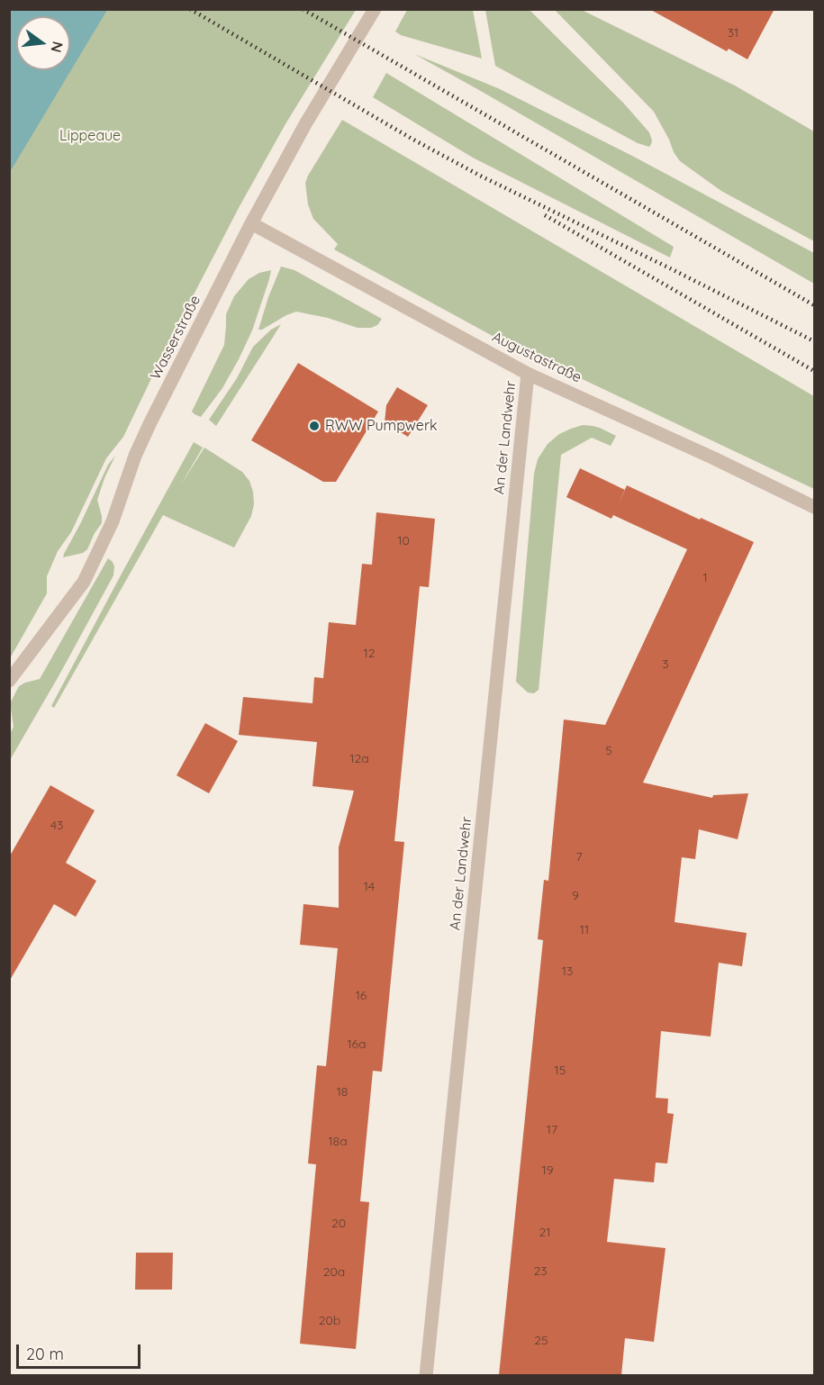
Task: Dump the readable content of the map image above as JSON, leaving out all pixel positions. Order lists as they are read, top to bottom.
{
  "streets": {
    "street": ["Wasserstraße", "Augustastraße", "An der Landwehr"]
  },
  "crossings": [
    ["Wasserstraße", "Augustastraße"],
    ["Augustastraße", "An der Landwehr"]
  ],
  "parks": ["Lippeaue"],
  "places": ["RWW Pumpwerk"],
  "house_numbers": [
    "31",
    "10",
    "1",
    "12",
    "3",
    "5",
    "12a",
    "43",
    "7",
    "14",
    "9",
    "11",
    "13",
    "16",
    "16a",
    "15",
    "18",
    "17",
    "18a",
    "19",
    "20",
    "21",
    "23",
    "20a",
    "20b",
    "25"
  ],
  "scale_bar": "20 m",
  "north": "right"
}
